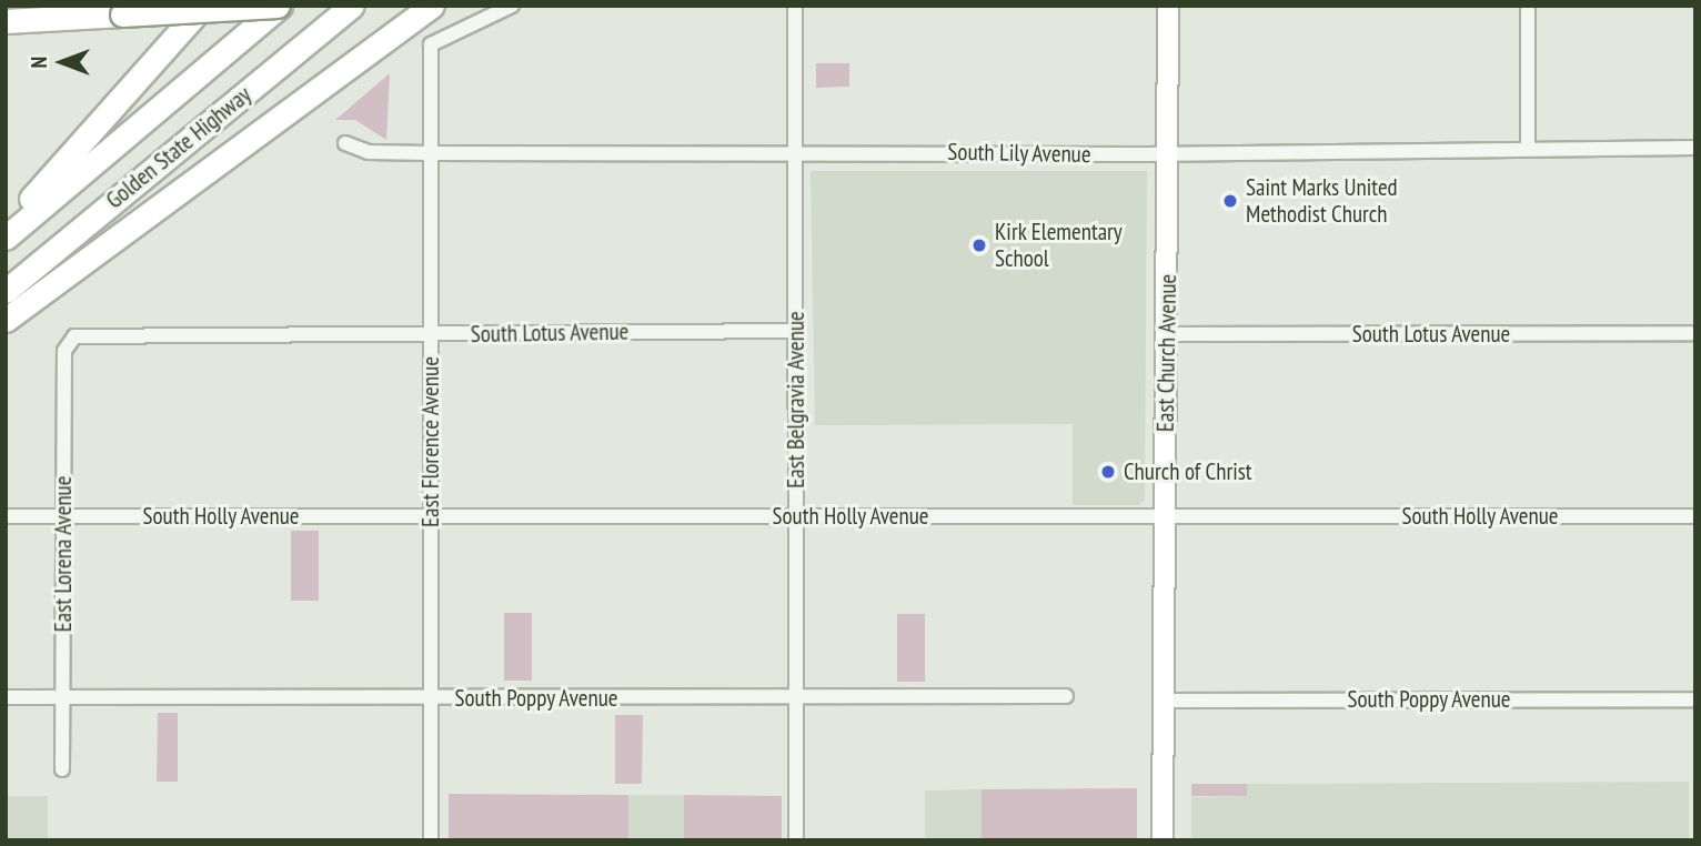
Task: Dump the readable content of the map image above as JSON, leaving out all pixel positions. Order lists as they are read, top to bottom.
{
  "streets": {
    "highway": ["Golden State Highway"],
    "street": [
      "South Lily Avenue",
      "South Lotus Avenue",
      "East Church Avenue",
      "East Belgravia Avenue",
      "East Florence Avenue",
      "South Holly Avenue",
      "East Lorena Avenue",
      "South Poppy Avenue"
    ]
  },
  "crossings": [
    ["South Lily Avenue", "East Church Avenue"],
    ["South Lily Avenue", "East Belgravia Avenue"],
    ["South Lily Avenue", "East Florence Avenue"],
    ["South Lotus Avenue", "East Church Avenue"],
    ["South Lotus Avenue", "East Belgravia Avenue"],
    ["South Lotus Avenue", "East Florence Avenue"],
    ["South Lotus Avenue", "East Lorena Avenue"],
    ["East Church Avenue", "South Holly Avenue"],
    ["East Church Avenue", "South Poppy Avenue"],
    ["East Belgravia Avenue", "South Holly Avenue"],
    ["East Belgravia Avenue", "South Poppy Avenue"],
    ["East Florence Avenue", "South Holly Avenue"],
    ["East Florence Avenue", "South Poppy Avenue"],
    ["South Holly Avenue", "East Lorena Avenue"],
    ["East Lorena Avenue", "South Poppy Avenue"]
  ],
  "places": ["Saint Marks United Methodist Church", "Kirk Elementary School", "Church of Christ"],
  "north": "left"
}
